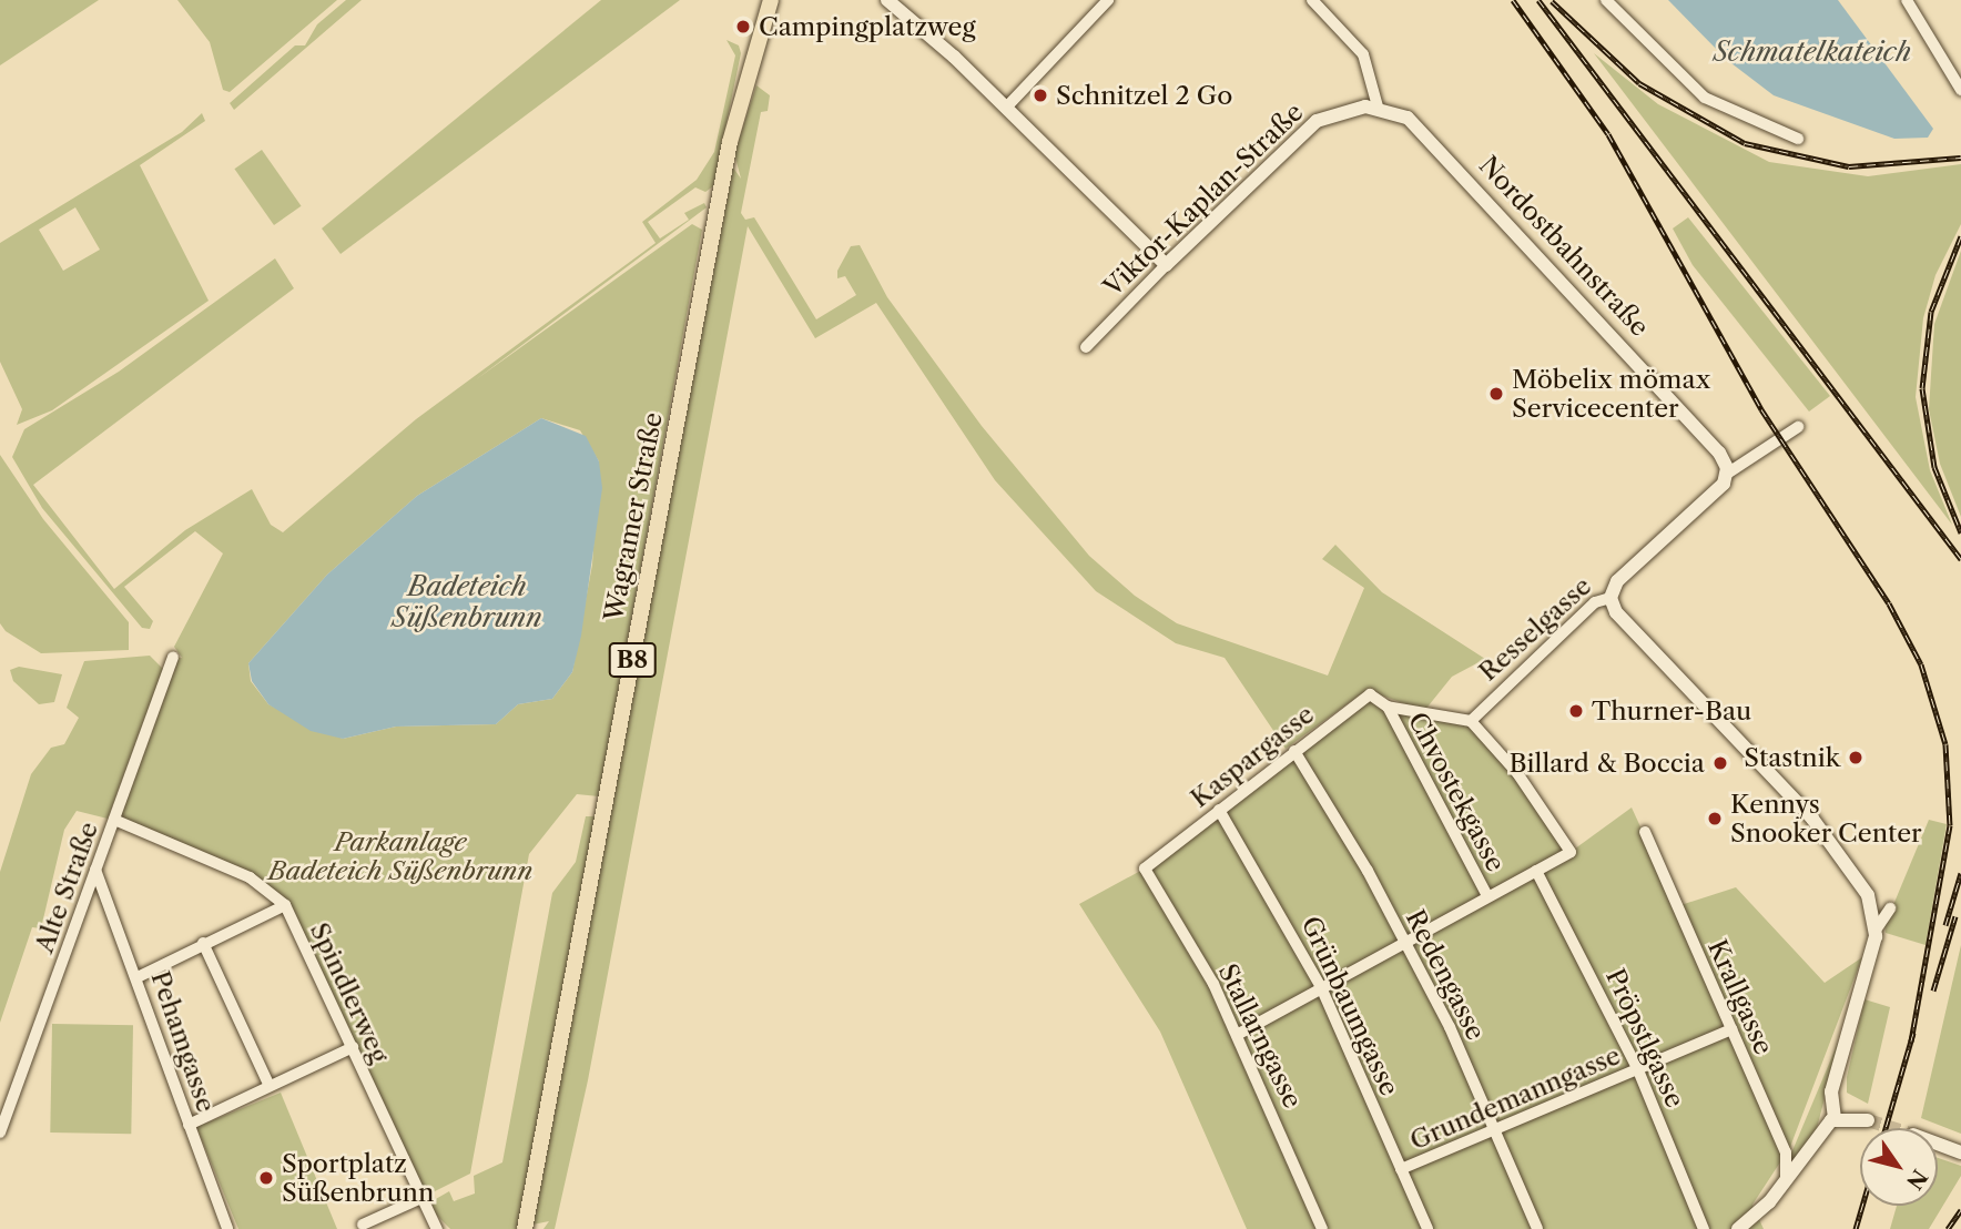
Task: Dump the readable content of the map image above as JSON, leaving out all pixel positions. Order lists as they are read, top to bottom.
{
  "streets": {
    "main road": ["Wagramer Straße", "B8"],
    "street": [
      "Viktor-Kaplan-Straße",
      "Nordostbahnstraße",
      "Resselgasse",
      "Kaspargasse",
      "Chvostekgasse",
      "Alte Straße",
      "Redengasse",
      "Spindlerweg",
      "Krallgasse",
      "Grünbaumgasse",
      "Stallarngasse",
      "Pröpstlgasse",
      "Pehamgasse",
      "Grundemanngasse"
    ]
  },
  "crossings": [
    ["Viktor-Kaplan-Straße", "Nordostbahnstraße"],
    ["Nordostbahnstraße", "Resselgasse"],
    ["Kaspargasse", "Chvostekgasse"],
    ["Kaspargasse", "Redengasse"],
    ["Kaspargasse", "Grünbaumgasse"],
    ["Kaspargasse", "Stallarngasse"],
    ["Alte Straße", "Spindlerweg"],
    ["Alte Straße", "Pehamgasse"],
    ["Redengasse", "Grundemanngasse"],
    ["Krallgasse", "Grundemanngasse"],
    ["Grünbaumgasse", "Grundemanngasse"],
    ["Pröpstlgasse", "Grundemanngasse"]
  ],
  "water": ["Schmatelkateich", "Badeteich Süßenbrunn"],
  "parks": ["Parkanlage Badeteich Süßenbrunn"],
  "places": [
    "Campingplatzweg",
    "Schnitzel 2 Go",
    "Möbelix mömax Servicecenter",
    "Thurner-Bau",
    "Stastnik",
    "Billard & Boccia",
    "Kennys Snooker Center",
    "Sportplatz Süßenbrunn"
  ],
  "north": "bottom right"
}
